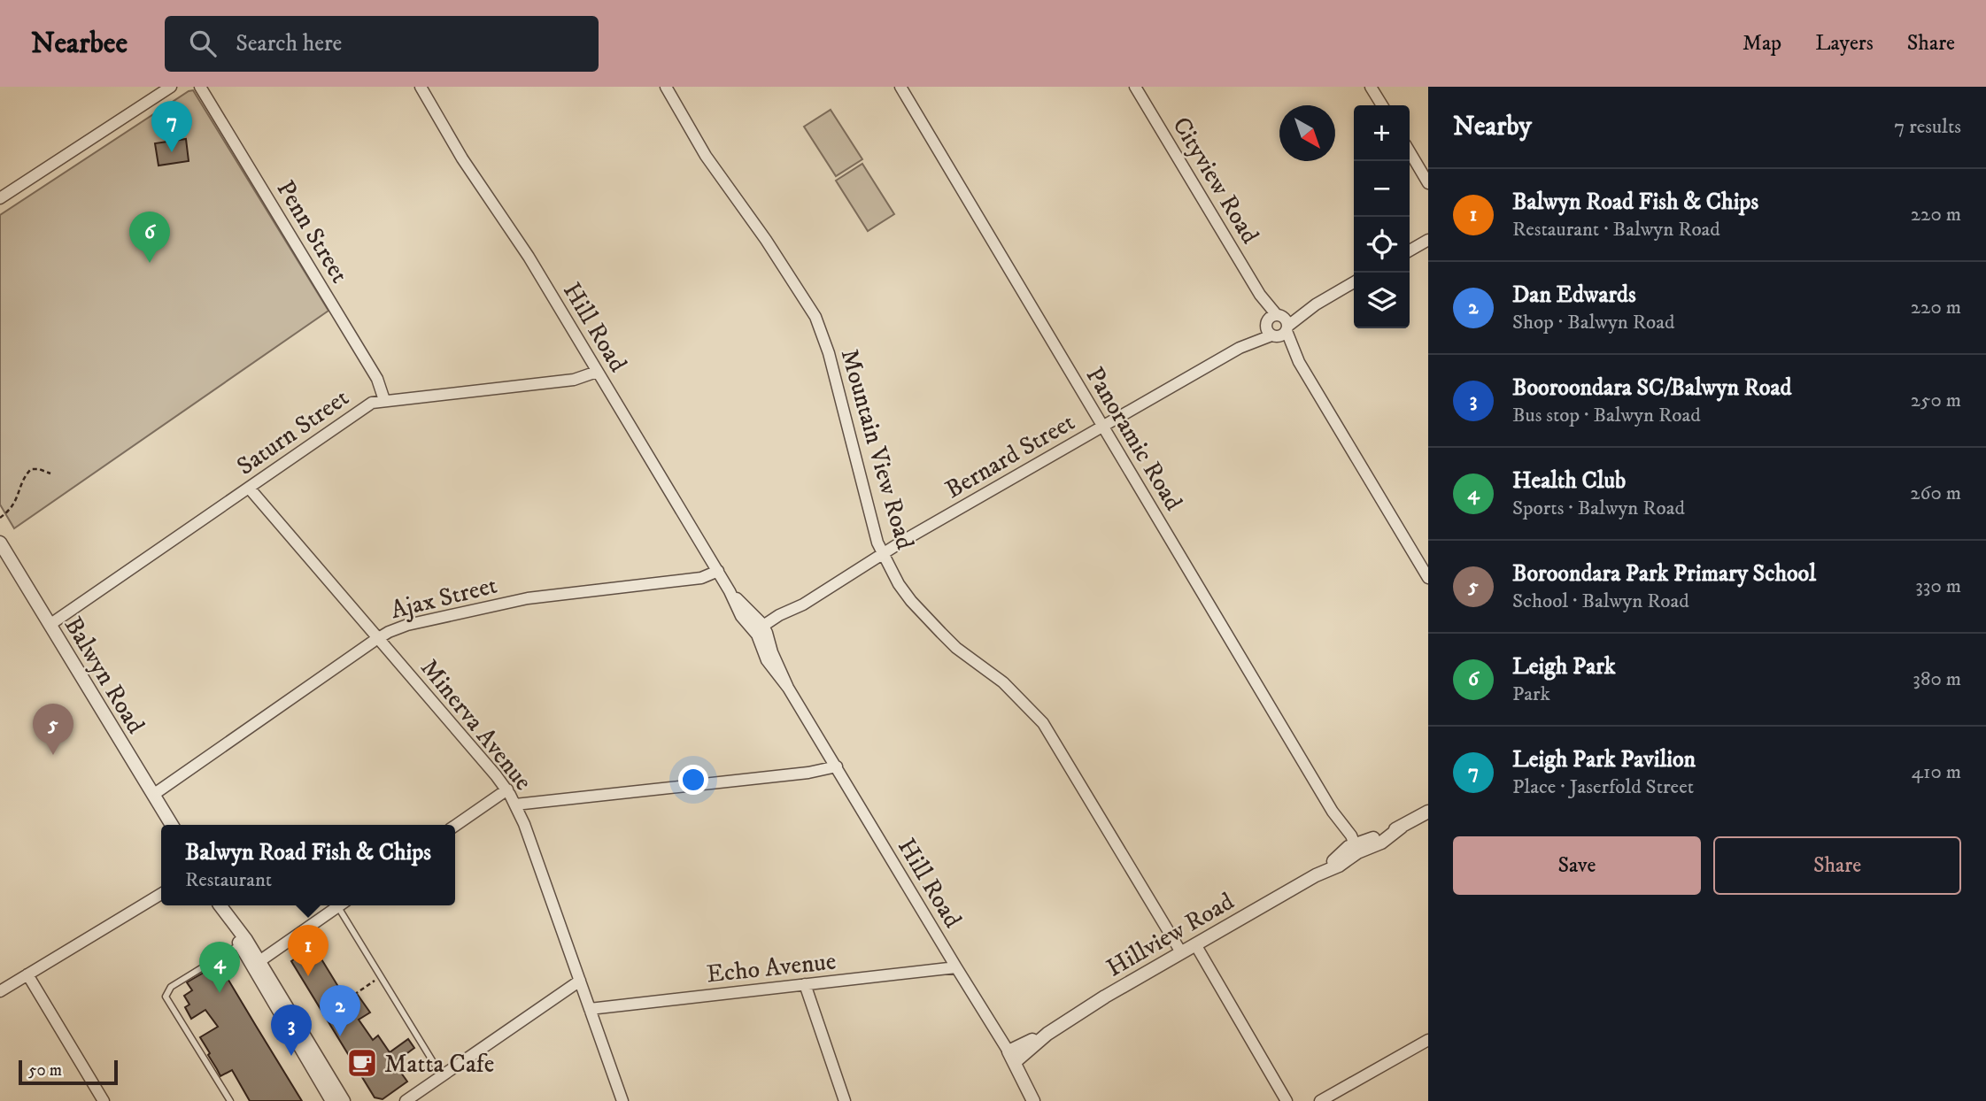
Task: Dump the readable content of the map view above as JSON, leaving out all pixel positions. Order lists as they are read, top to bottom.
{
  "streets": {
    "street": [
      "Cityview Road",
      "Penn Street",
      "Hill Road",
      "Saturn Street",
      "Panoramic Road",
      "Mountain View Road",
      "Bernard Street",
      "Ajax Street",
      "Balwyn Road",
      "Minerva Avenue",
      "Hillview Road",
      "Echo Avenue"
    ]
  },
  "crossings": [
    ["Cityview Road", "Bernard Street"],
    ["Penn Street", "Saturn Street"],
    ["Hill Road", "Saturn Street"],
    ["Hill Road", "Bernard Street"],
    ["Hill Road", "Ajax Street"],
    ["Hill Road", "Hillview Road"],
    ["Hill Road", "Echo Avenue"],
    ["Saturn Street", "Balwyn Road"],
    ["Saturn Street", "Minerva Avenue"],
    ["Panoramic Road", "Bernard Street"],
    ["Panoramic Road", "Hillview Road"],
    ["Mountain View Road", "Bernard Street"],
    ["Mountain View Road", "Hillview Road"],
    ["Ajax Street", "Balwyn Road"],
    ["Ajax Street", "Minerva Avenue"],
    ["Minerva Avenue", "Echo Avenue"]
  ],
  "places": {
    "cafe": ["Matta Cafe"]
  },
  "scale_bar": "50 m",
  "north": "bottom right",
  "page": {
    "header": "Nearbee",
    "search": "Search here",
    "nav": ["Map", "Layers", "Share"],
    "heading": ["Nearby", "7 results"],
    "pins": [
      "7",
      "6",
      "5",
      "1",
      "4",
      "2",
      "3"
    ],
    "map_buttons": ["+", "−"],
    "list": [
      {
        "mark": "1",
        "name": "Balwyn Road Fish & Chips",
        "note": "Restaurant · Balwyn Road",
        "value": "220 m"
      },
      {
        "mark": "2",
        "name": "Dan Edwards",
        "note": "Shop · Balwyn Road",
        "value": "220 m"
      },
      {
        "mark": "3",
        "name": "Booroondara SC/Balwyn Road",
        "note": "Bus stop · Balwyn Road",
        "value": "250 m"
      },
      {
        "mark": "4",
        "name": "Health Club",
        "note": "Sports · Balwyn Road",
        "value": "260 m"
      },
      {
        "mark": "5",
        "name": "Boroondara Park Primary School",
        "note": "School · Balwyn Road",
        "value": "330 m"
      },
      {
        "mark": "6",
        "name": "Leigh Park",
        "note": "Park",
        "value": "380 m"
      },
      {
        "mark": "7",
        "name": "Leigh Park Pavilion",
        "note": "Place · Jaserfold Street",
        "value": "410 m"
      }
    ],
    "buttons": ["Save", "Share"],
    "popup": ["Balwyn Road Fish & Chips", "Restaurant"],
    "scale": "50 m"
  }
}
